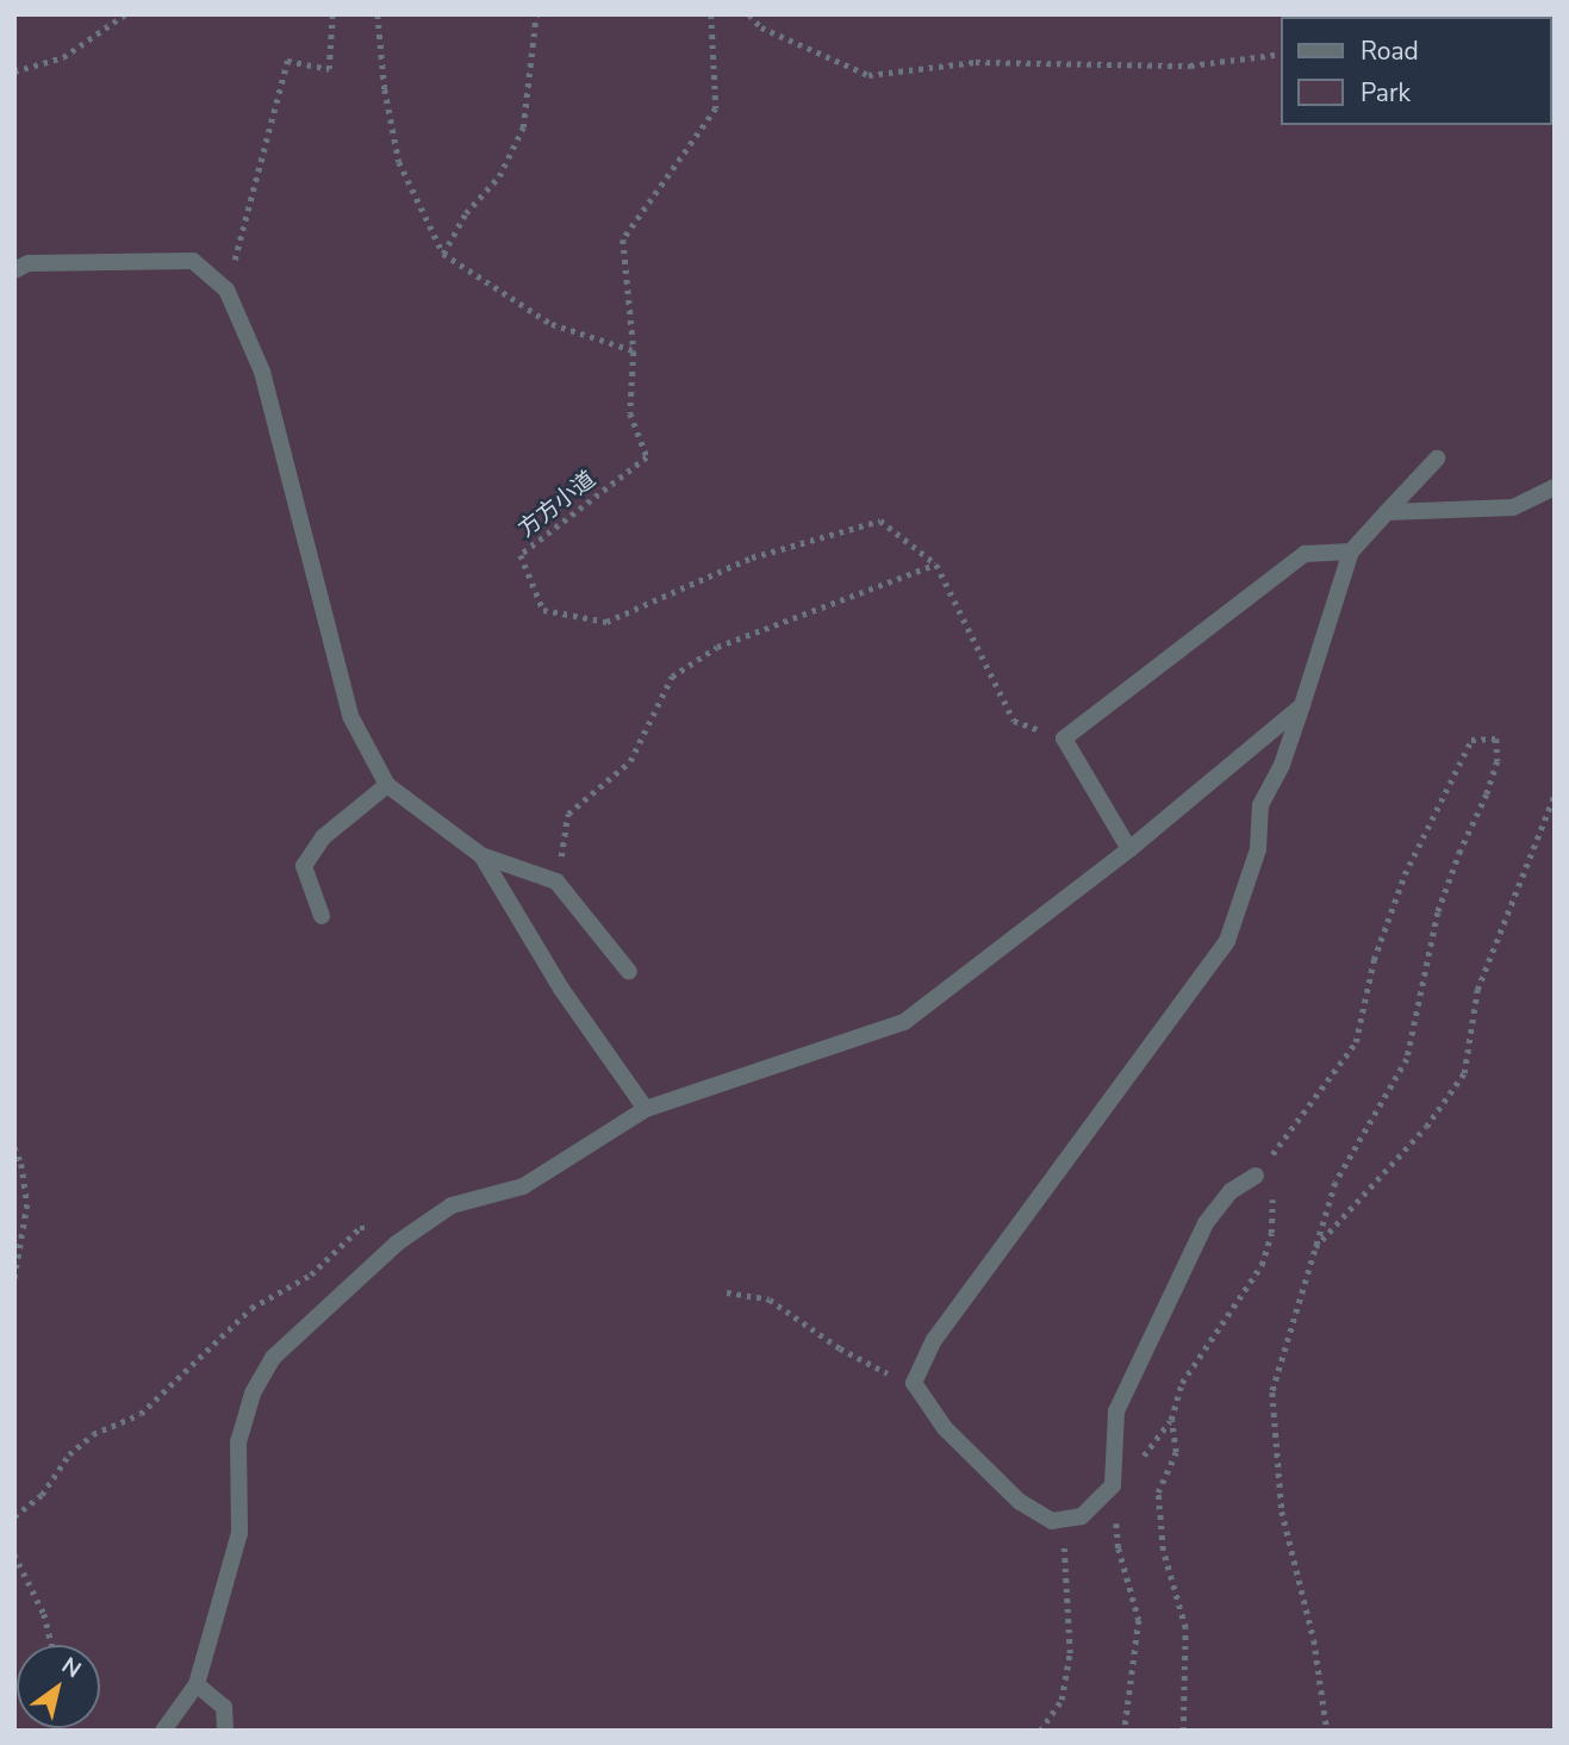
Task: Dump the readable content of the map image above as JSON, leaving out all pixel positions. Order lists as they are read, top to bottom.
{
  "streets": {
    "path": ["方方小道"]
  },
  "legend": ["Road", "Park"],
  "north": "top right"
}
